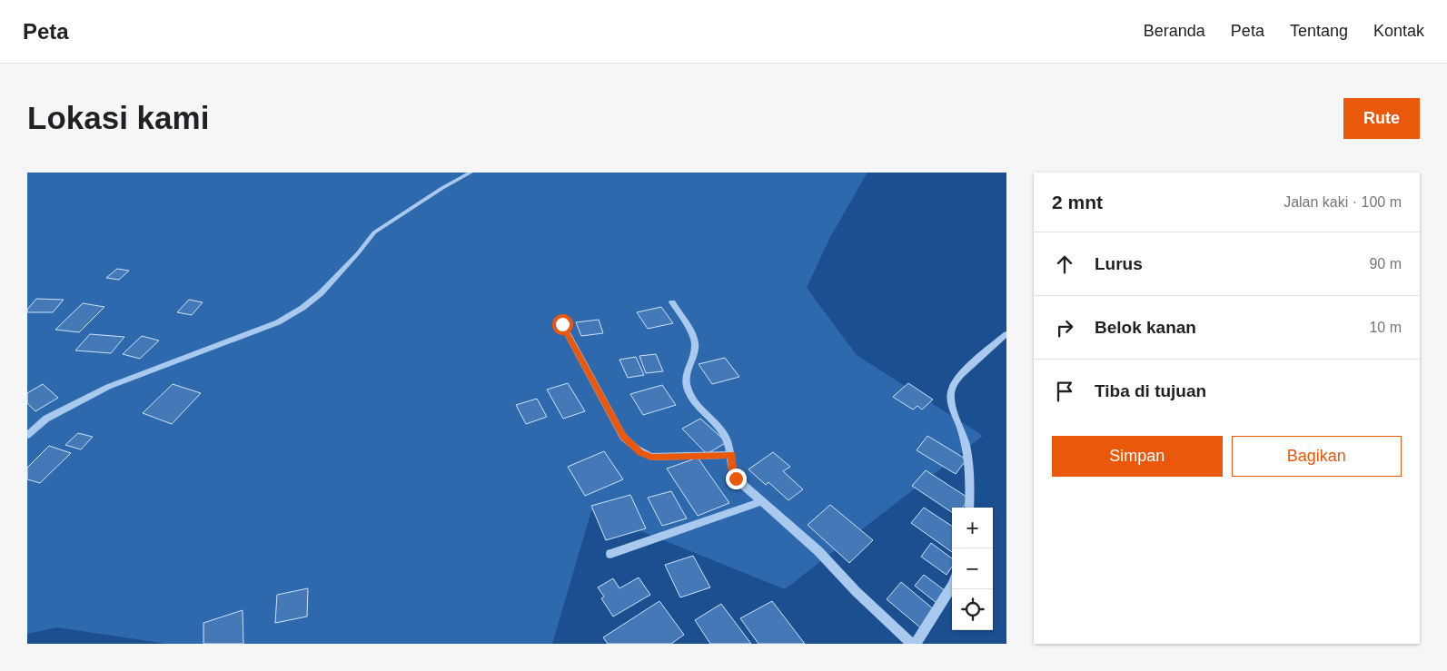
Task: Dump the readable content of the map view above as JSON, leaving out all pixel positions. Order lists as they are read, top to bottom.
{
  "page": {
    "header": "Peta",
    "nav": [
      "Beranda",
      "Peta",
      "Tentang",
      "Kontak"
    ],
    "buttons": [
      "Rute",
      ["Simpan", "Bagikan"]
    ],
    "title": "Lokasi kami",
    "heading": ["2 mnt", "Jalan kaki · 100 m"],
    "list": [
      ["Lurus", "90 m"],
      ["Belok kanan", "10 m"],
      "Tiba di tujuan"
    ],
    "map_buttons": ["+", "−"]
  }
}
